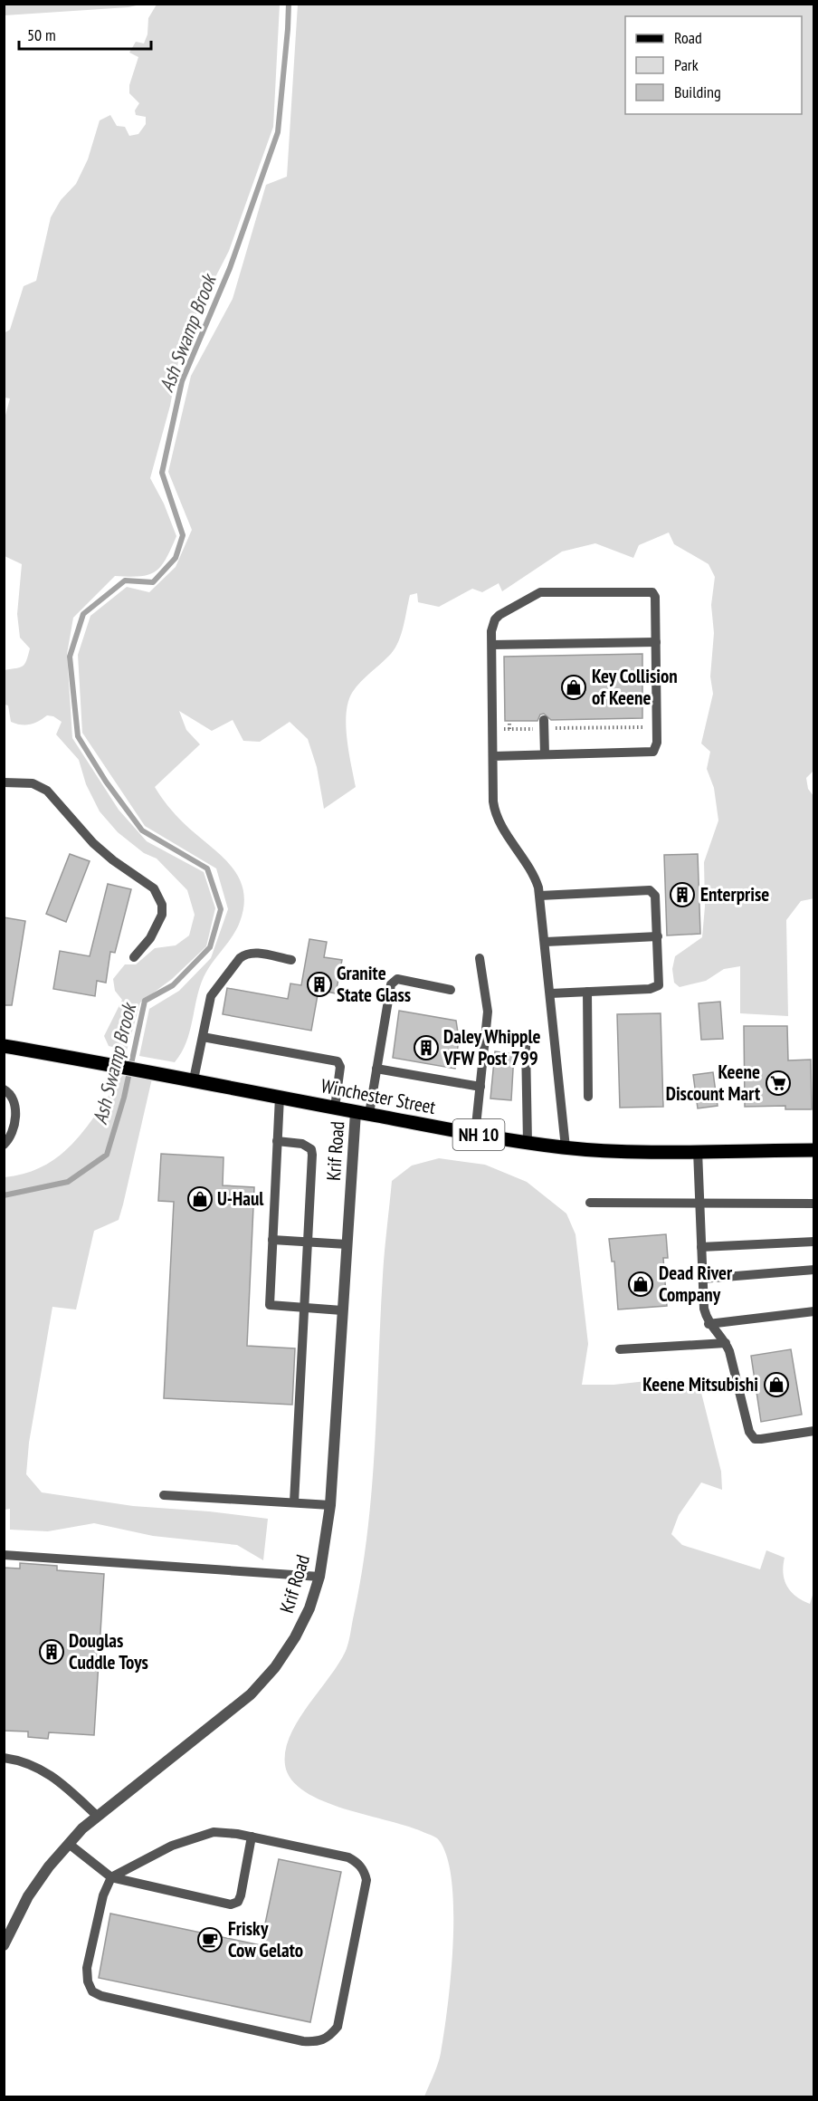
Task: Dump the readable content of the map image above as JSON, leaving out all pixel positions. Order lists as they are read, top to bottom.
{
  "streets": {
    "main road": ["Winchester Street", "NH 10"],
    "street": ["Krif Road"]
  },
  "crossings": [
    ["Winchester Street", "Krif Road"]
  ],
  "water": ["Ash Swamp Brook"],
  "places": {
    "shop": [
      "Key Collision of Keene",
      "U-Haul",
      "Dead River Company",
      "Keene Mitsubishi"
    ],
    "building": [
      "Enterprise",
      "Granite State Glass",
      "Daley Whipple VFW Post 799",
      "Douglas Cuddle Toys"
    ],
    "supermarket": ["Keene Discount Mart"],
    "cafe": ["Frisky Cow Gelato"]
  },
  "legend": ["Road", "Park", "Building"],
  "scale_bar": "50 m"
}
